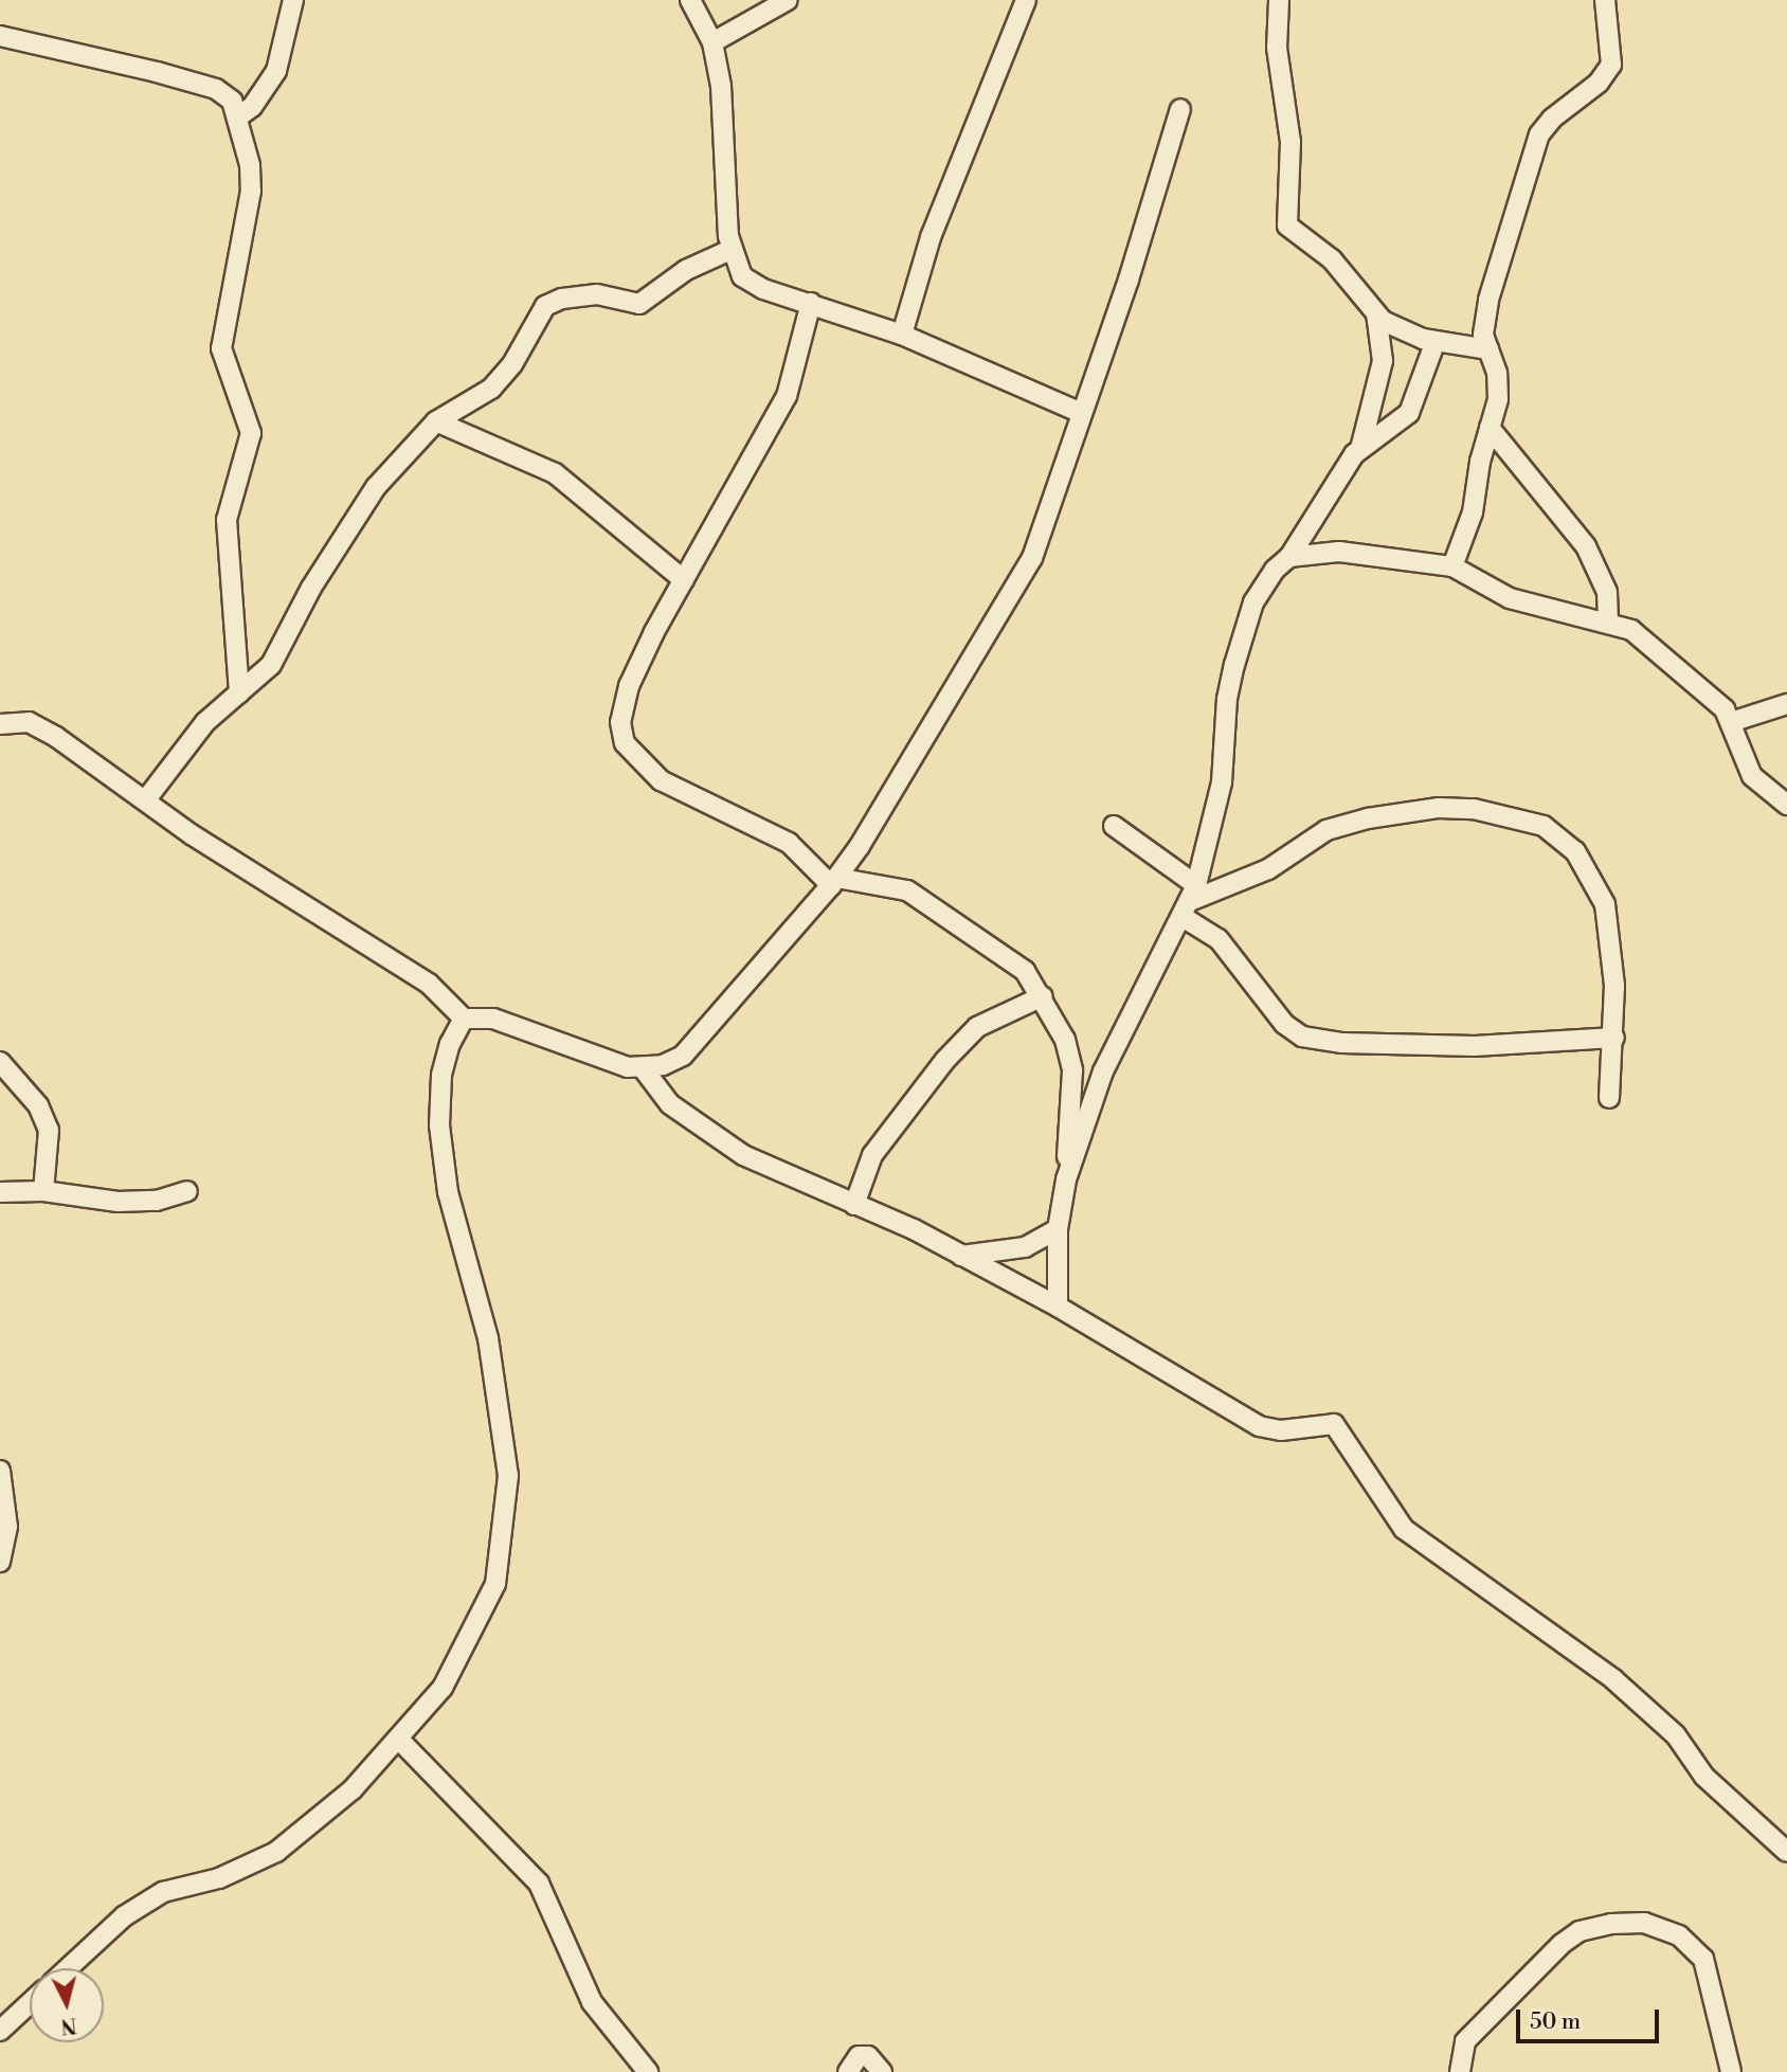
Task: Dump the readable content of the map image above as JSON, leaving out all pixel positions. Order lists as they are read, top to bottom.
{
  "scale_bar": "50 m",
  "north": "bottom"
}
